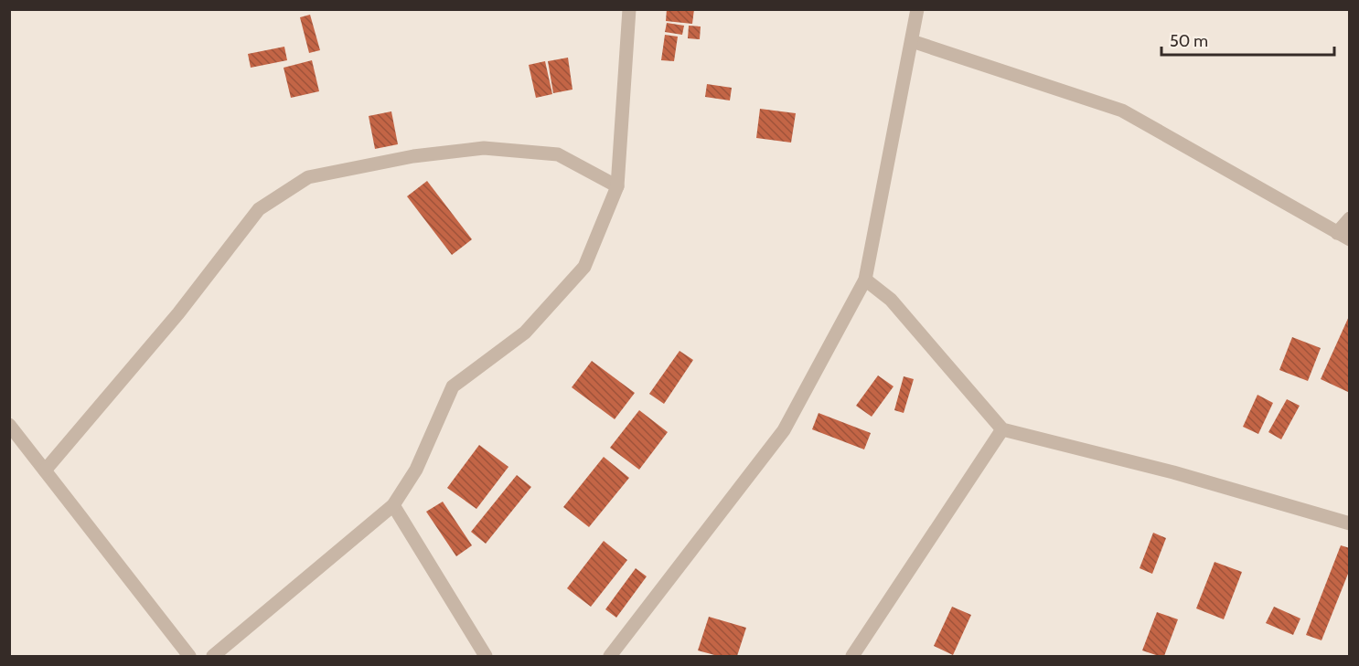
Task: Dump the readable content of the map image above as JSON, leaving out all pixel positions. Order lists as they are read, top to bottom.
{
  "scale_bar": "50 m"
}
